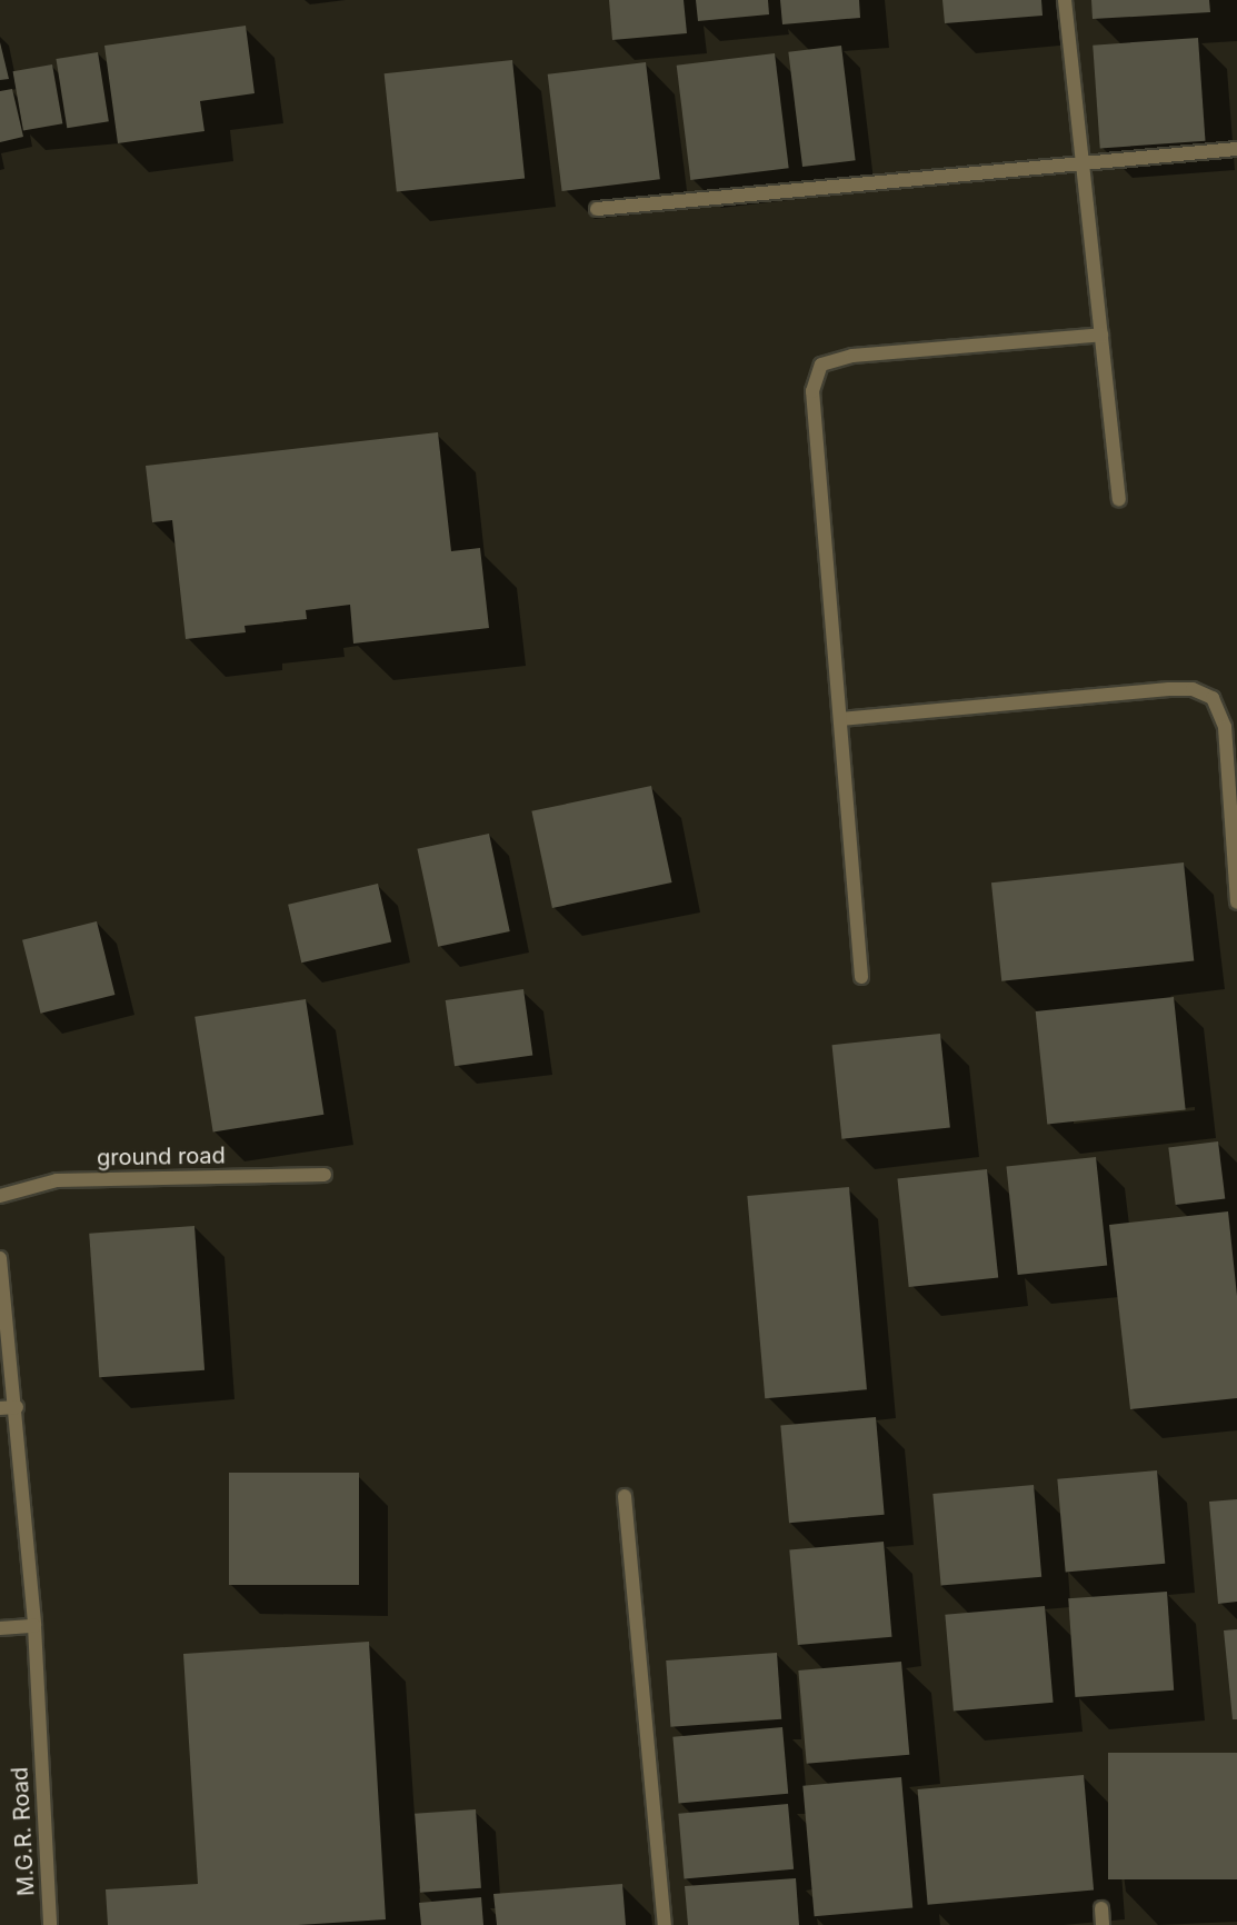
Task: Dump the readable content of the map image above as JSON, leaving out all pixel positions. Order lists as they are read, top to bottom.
{
  "streets": {
    "street": ["ground road", "M.G.R. Road"]
  }
}
